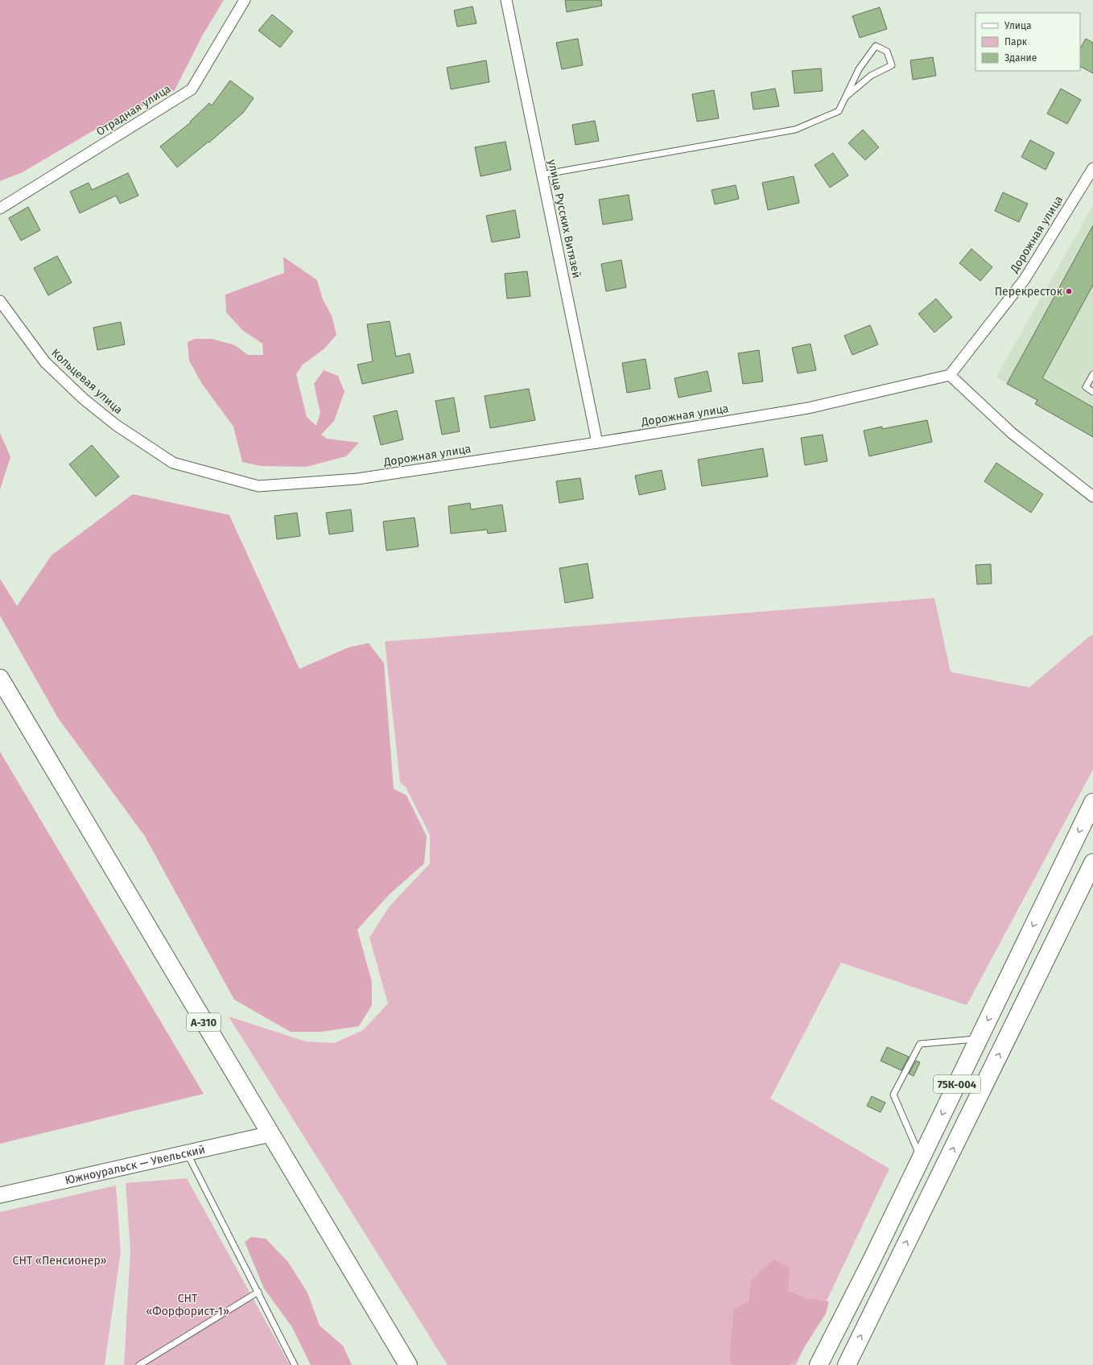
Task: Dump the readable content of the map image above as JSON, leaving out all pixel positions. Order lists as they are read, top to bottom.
{
  "streets": {
    "highway": ["А-310", "75К-004"],
    "street": [
      "Отрадная улица",
      "улица Русских Витязей",
      "Дорожная улица",
      "Кольцевая улица",
      "Южноуральск — Увельский"
    ]
  },
  "crossings": [
    ["улица Русских Витязей", "Дорожная улица"],
    ["Дорожная улица", "Кольцевая улица"],
    ["А-310", "Южноуральск — Увельский"]
  ],
  "parks": ["СНТ «Пенсионер»", "СНТ «Форфорист-1»"],
  "places": ["Перекресток"],
  "legend": ["Улица", "Парк", "Здание"]
}
